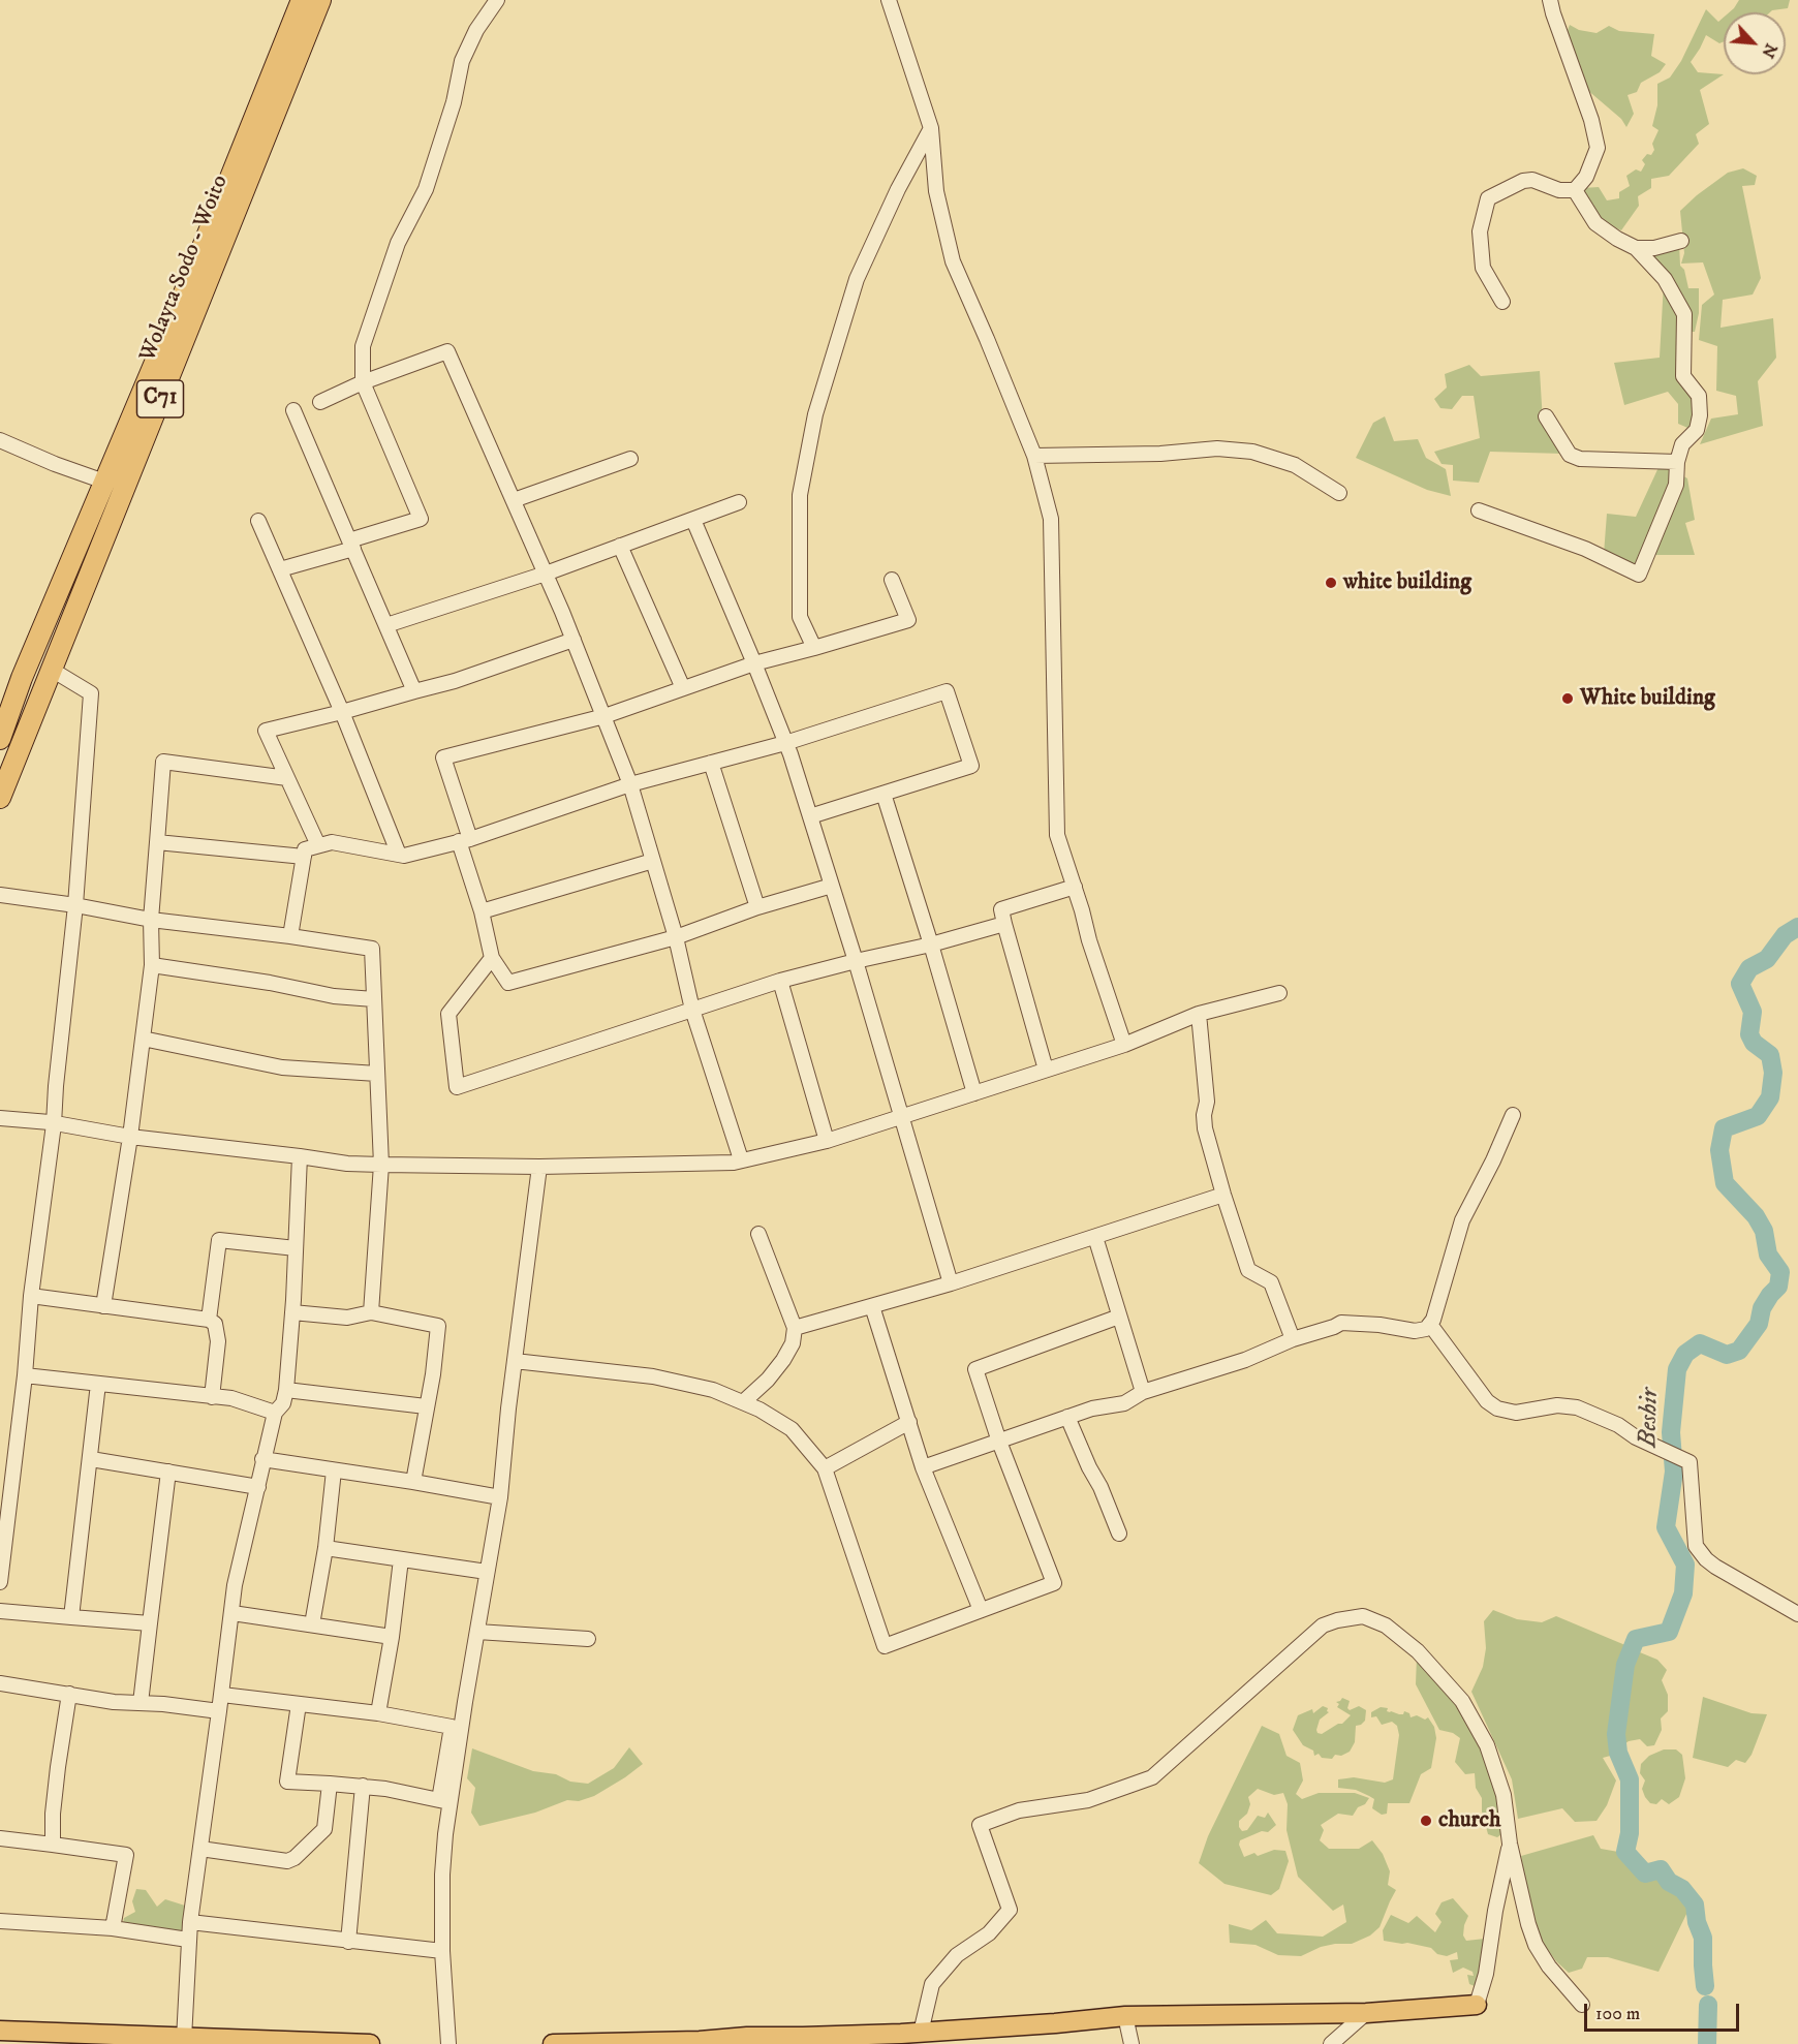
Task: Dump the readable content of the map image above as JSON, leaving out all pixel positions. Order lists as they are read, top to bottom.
{
  "streets": {
    "highway": ["Wolayta Sodo - Woito", "C71"]
  },
  "water": ["Beshir"],
  "places": ["white building", "White building", "church"],
  "scale_bar": "100 m",
  "north": "bottom right"
}
